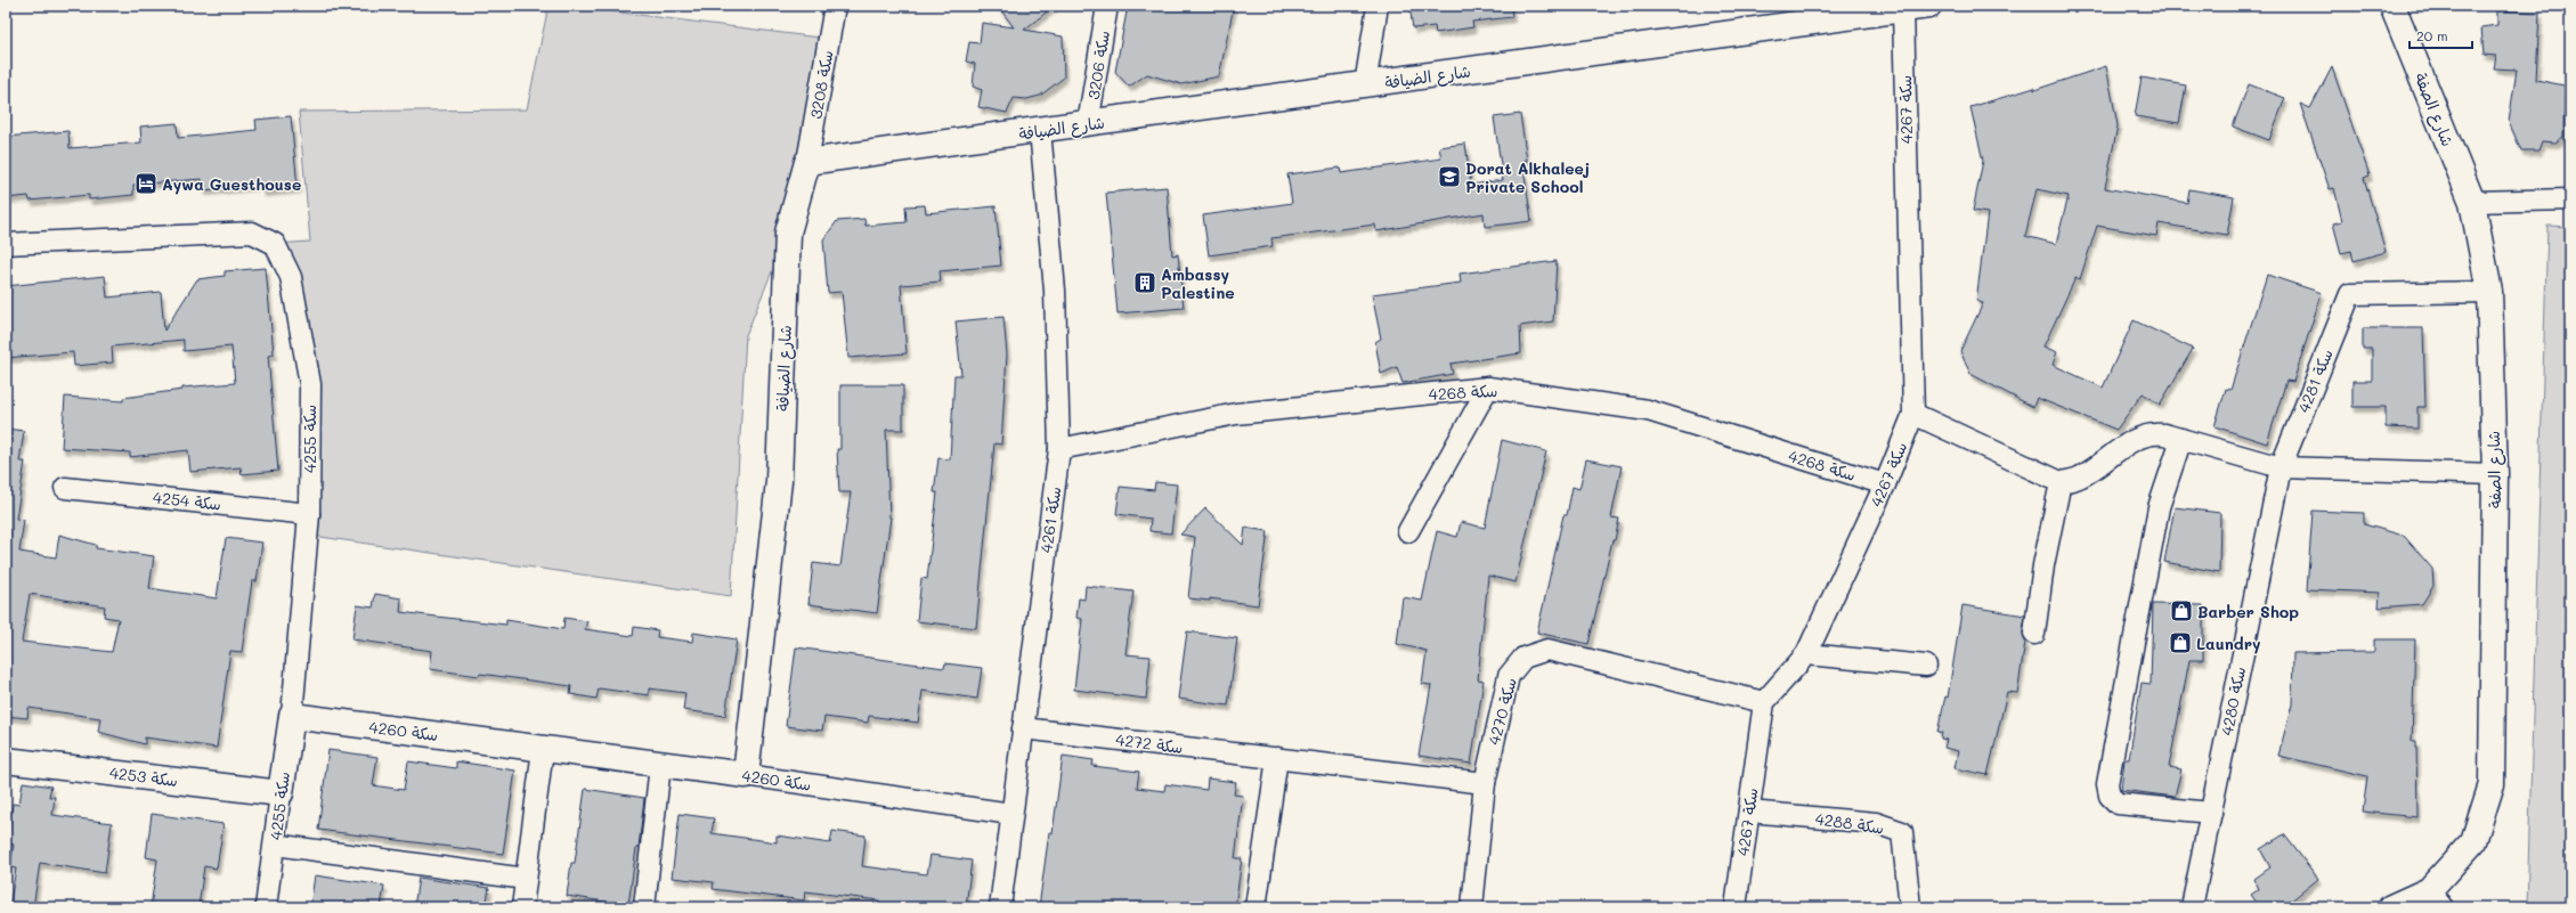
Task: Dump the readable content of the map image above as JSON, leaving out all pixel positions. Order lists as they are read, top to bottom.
{
  "streets": {
    "street": [
      "سكة 3206",
      "شارع الضيافة",
      "سكة 3208",
      "سكة 4267",
      "شارع الصفة",
      "سكة 4281",
      "سكة 4268",
      "سكة 4255",
      "سكة 4254",
      "سكة 4261",
      "سكة 4280",
      "سكة 4270",
      "سكة 4260",
      "سكة 4272",
      "سكة 4253",
      "سكة 4288"
    ]
  },
  "crossings": [
    ["سكة 3206", "شارع الضيافة"],
    ["شارع الضيافة", "سكة 3208"],
    ["شارع الضيافة", "سكة 4267"],
    ["شارع الضيافة", "سكة 4261"],
    ["شارع الضيافة", "سكة 4260"],
    ["سكة 4267", "سكة 4268"],
    ["سكة 4267", "سكة 4270"],
    ["سكة 4267", "سكة 4288"],
    ["شارع الصفة", "سكة 4281"],
    ["سكة 4281", "سكة 4280"],
    ["سكة 4268", "سكة 4261"],
    ["سكة 4255", "سكة 4254"],
    ["سكة 4255", "سكة 4260"],
    ["سكة 4255", "سكة 4253"],
    ["سكة 4261", "سكة 4260"],
    ["سكة 4261", "سكة 4272"],
    ["سكة 4270", "سكة 4272"]
  ],
  "places": {
    "school or university": ["Dorat Alkhaleej Private School"],
    "hotel": ["Aywa Guesthouse"],
    "building": ["Ambassy Palestine"],
    "shop": ["Barber Shop", "Laundry"]
  },
  "scale_bar": "20 m"
}
